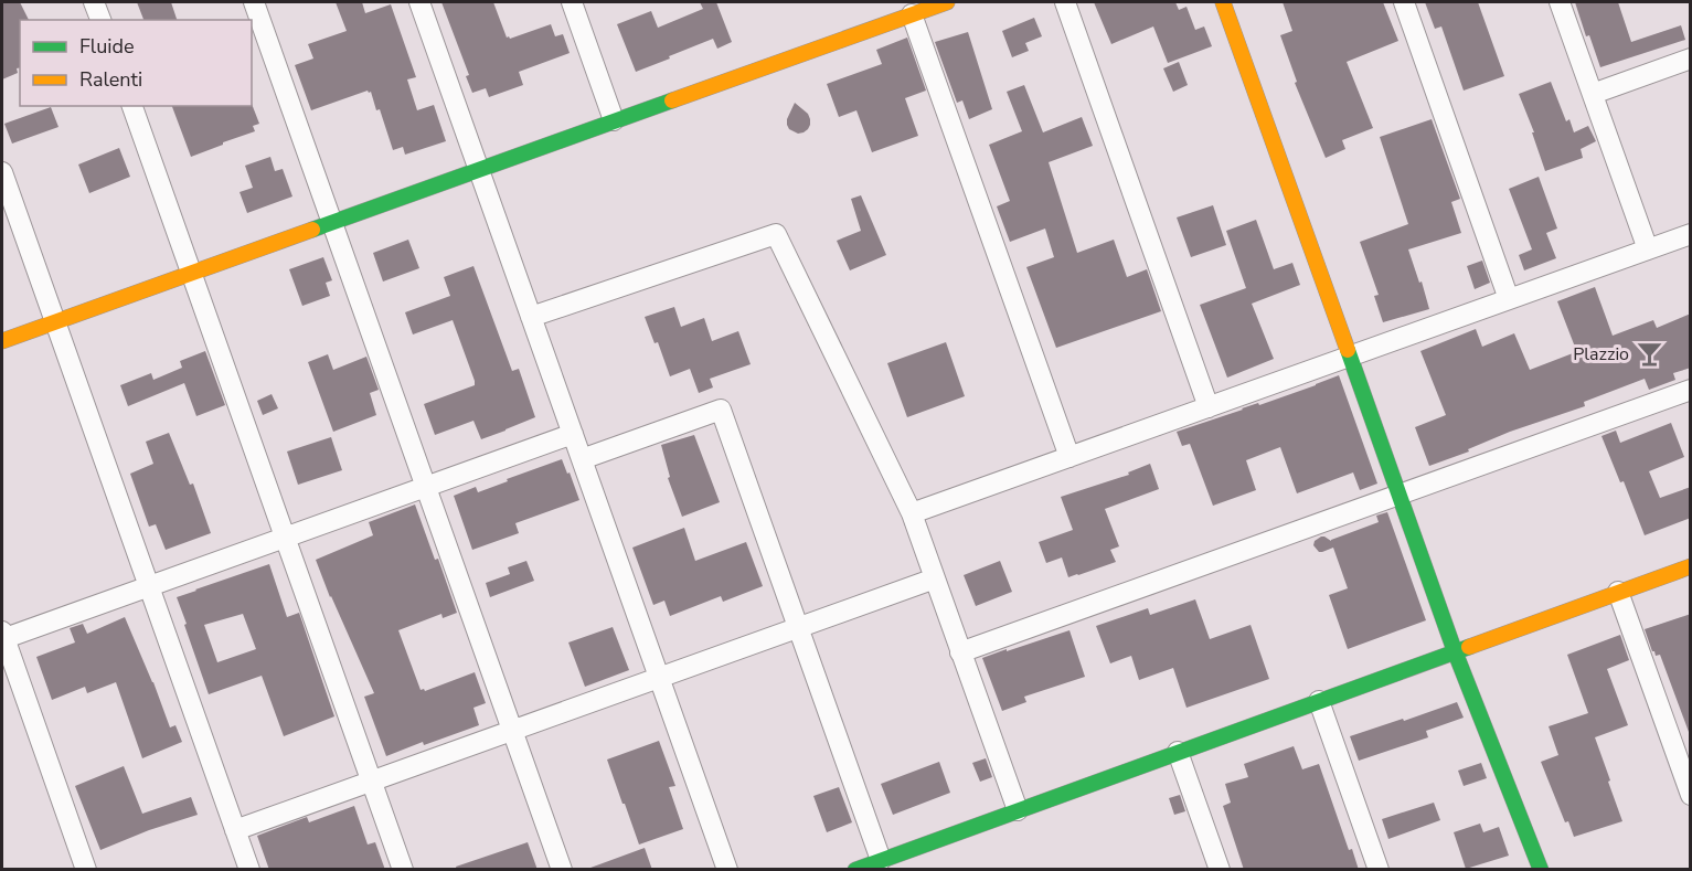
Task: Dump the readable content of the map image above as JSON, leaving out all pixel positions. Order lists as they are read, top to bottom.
{
  "places": {
    "bar": ["Plazzio"]
  },
  "legend": ["Fluide", "Ralenti"]
}
